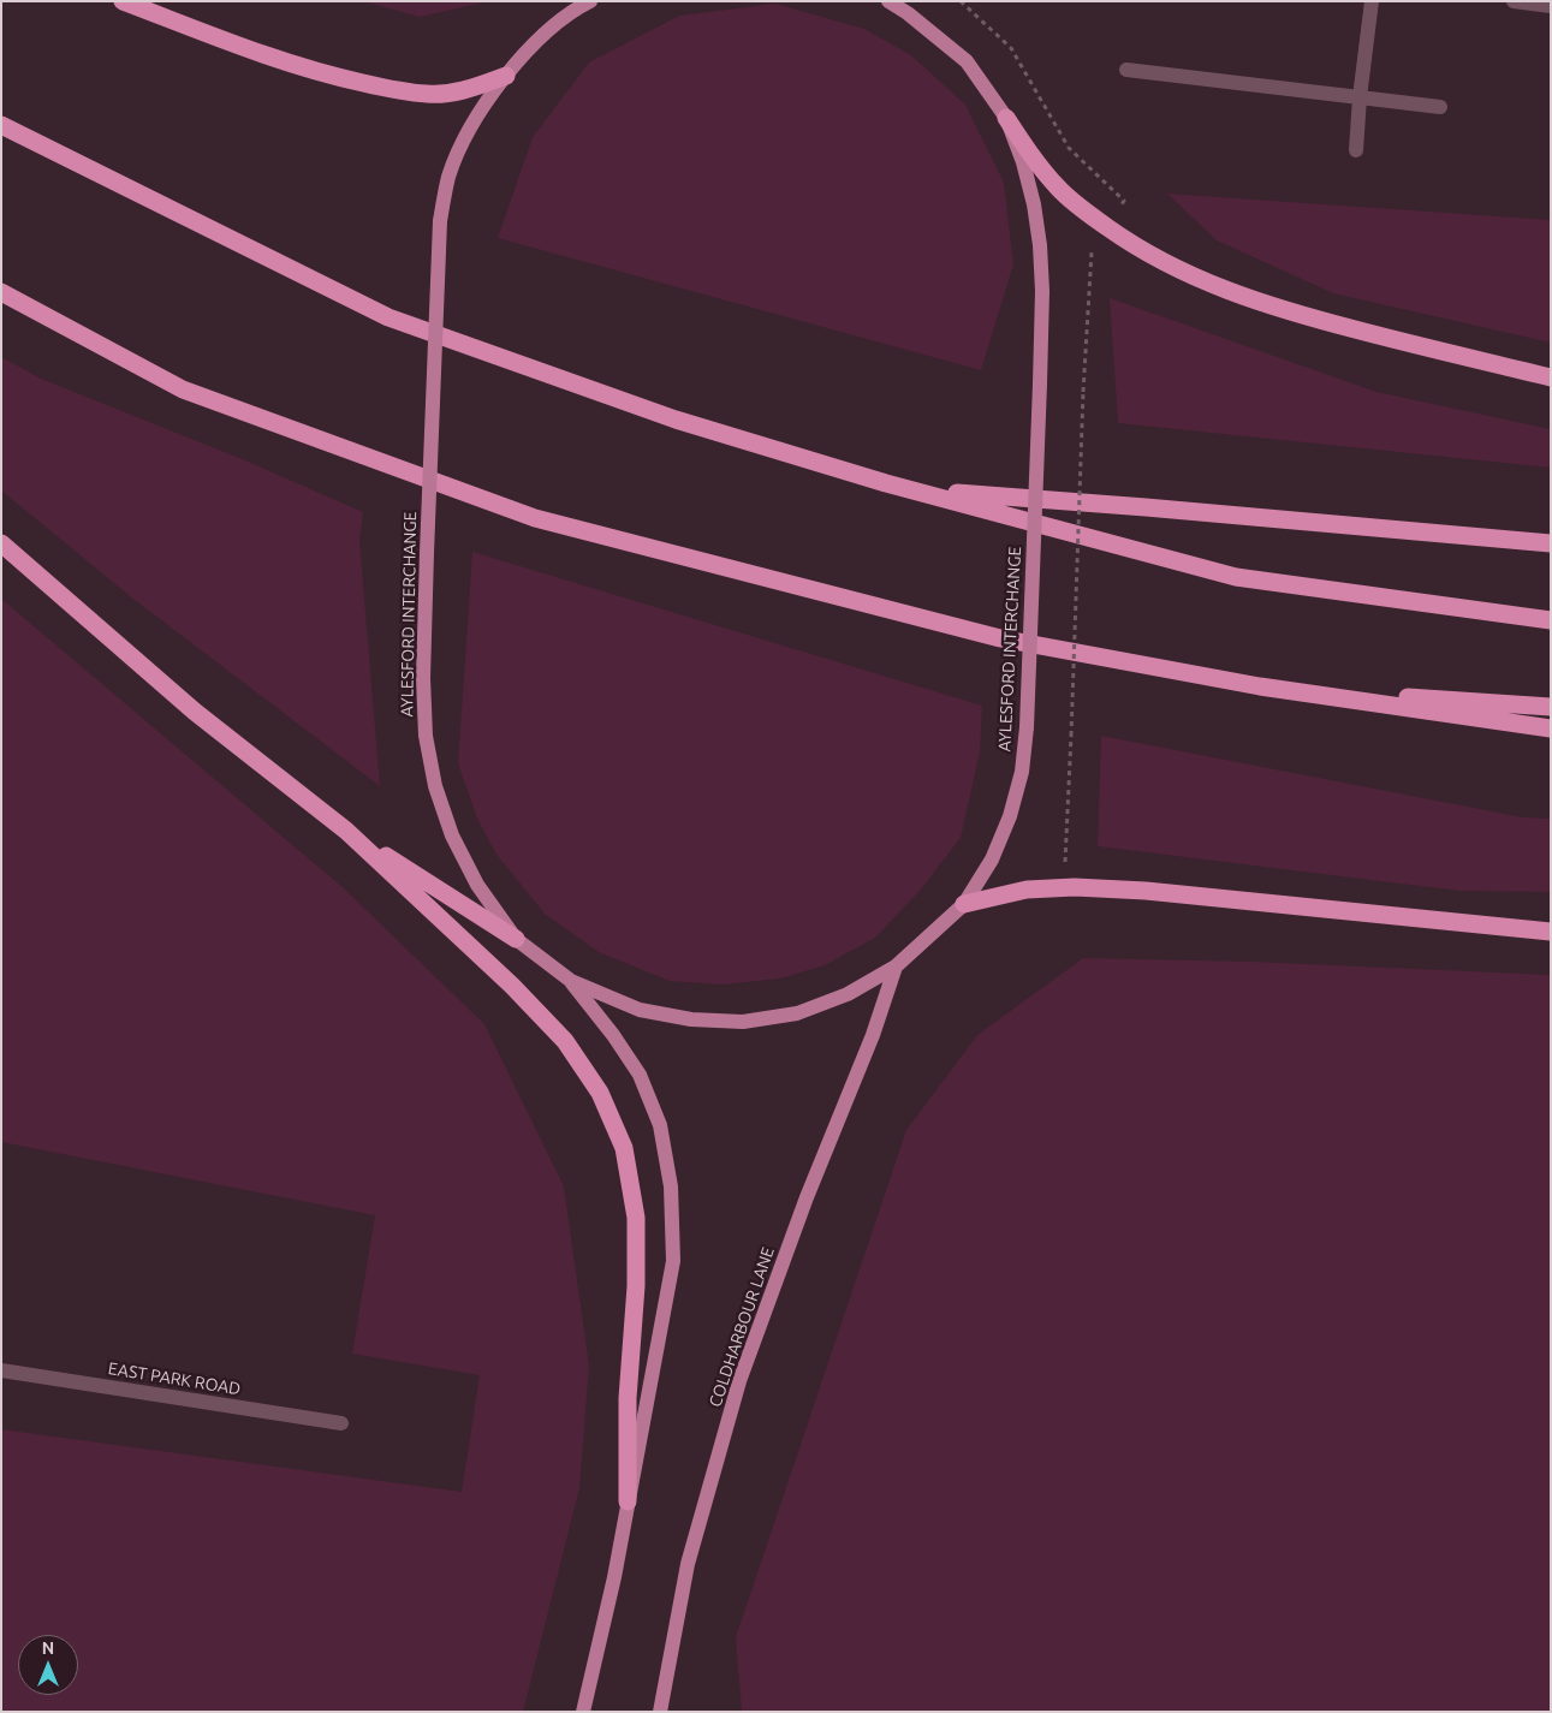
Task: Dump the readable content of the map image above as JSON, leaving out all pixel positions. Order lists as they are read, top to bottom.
{
  "streets": {
    "main road": ["AYLESFORD INTERCHANGE", "COLDHARBOUR LANE"],
    "street": ["EAST PARK ROAD"]
  },
  "crossings": [
    ["AYLESFORD INTERCHANGE", "COLDHARBOUR LANE"]
  ],
  "north": "top"
}
